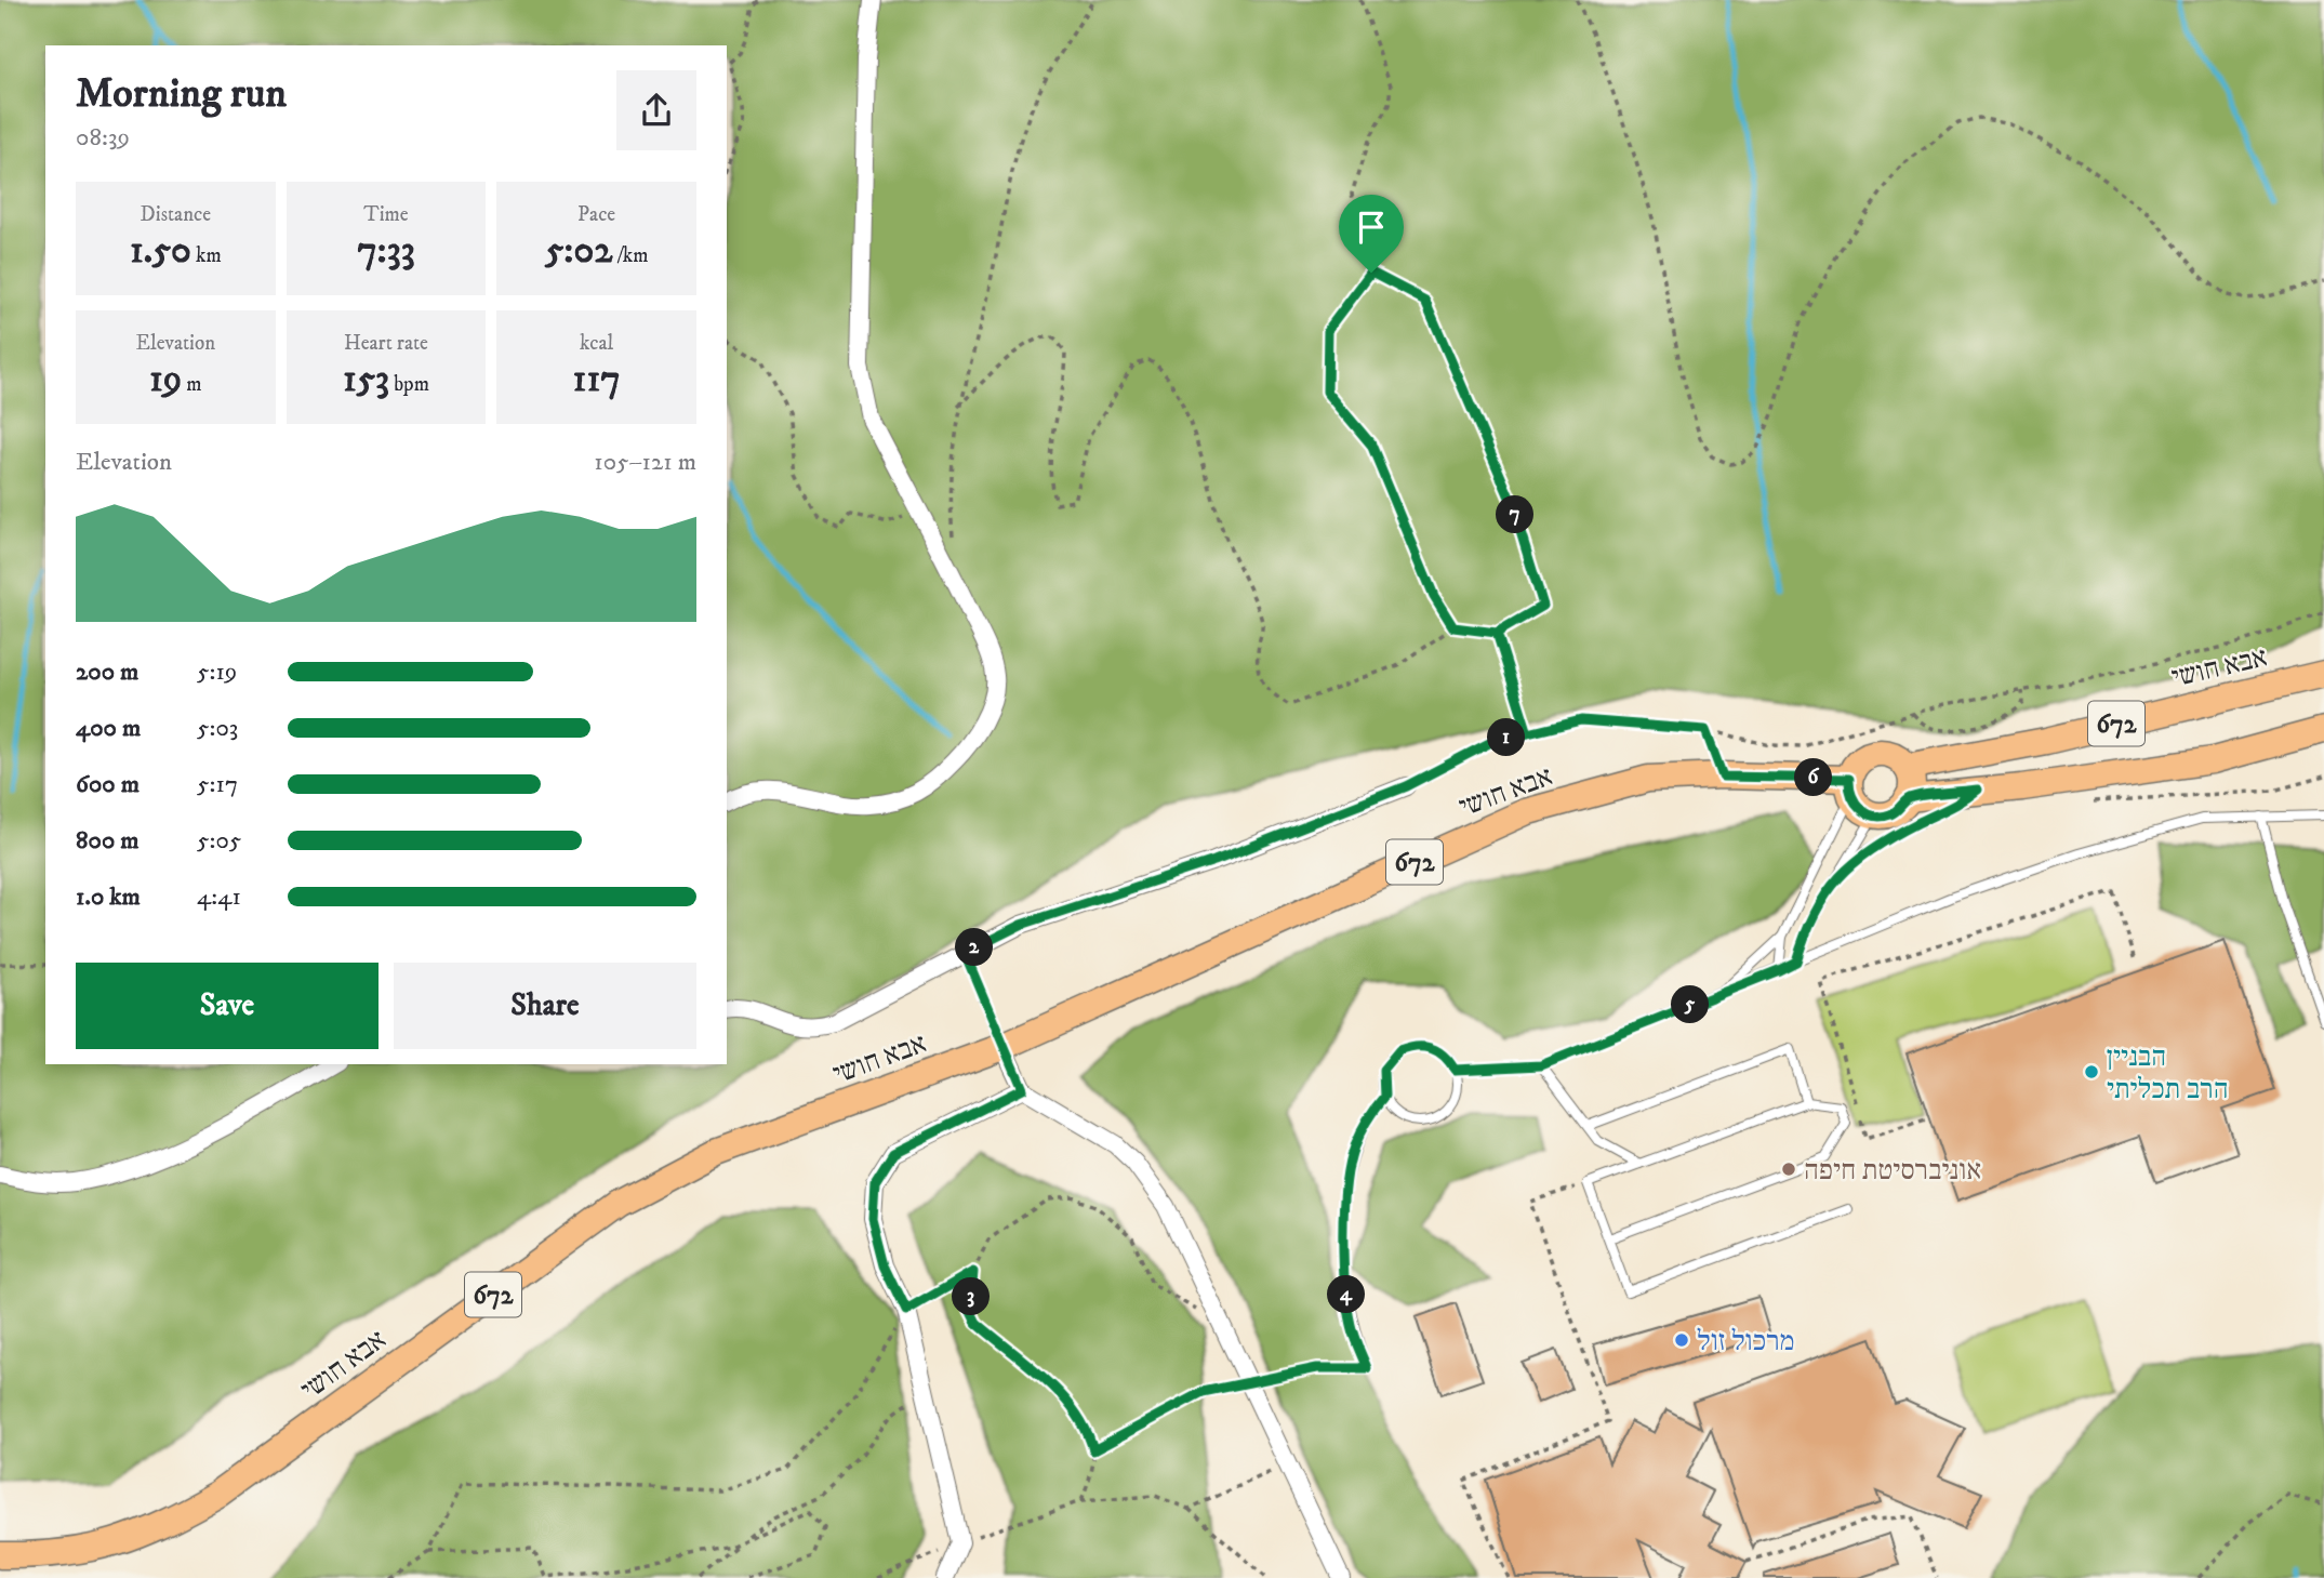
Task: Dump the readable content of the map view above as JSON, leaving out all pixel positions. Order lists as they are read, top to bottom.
{
  "streets": {
    "main road": ["אבא חושי", "672"]
  },
  "crossings": [
    ["אבא חושי", "672"]
  ],
  "places": ["הבניין הרב תכליתי", "אוניברסיטת חיפה", "מרכול זול"],
  "page": {
    "heading": ["Morning run", "08:39"],
    "stats": [
      ["Distance", "1.50 km"],
      ["Time", "7:33"],
      ["Pace", "5:02 /km"],
      ["Elevation", "19 m"],
      ["Heart rate", "153 bpm"],
      ["kcal", "117"]
    ],
    "chart": ["Elevation", "105–121 m"],
    "pins": [
      "7",
      "1",
      "6",
      "2",
      "5",
      "4",
      "3"
    ],
    "list": [
      {
        "name": "200 m",
        "note": "5:19"
      },
      {
        "name": "400 m",
        "note": "5:03"
      },
      {
        "name": "600 m",
        "note": "5:17"
      },
      {
        "name": "800 m",
        "note": "5:05"
      },
      {
        "name": "1.0 km",
        "note": "4:41"
      }
    ],
    "buttons": ["Save", "Share"]
  }
}
